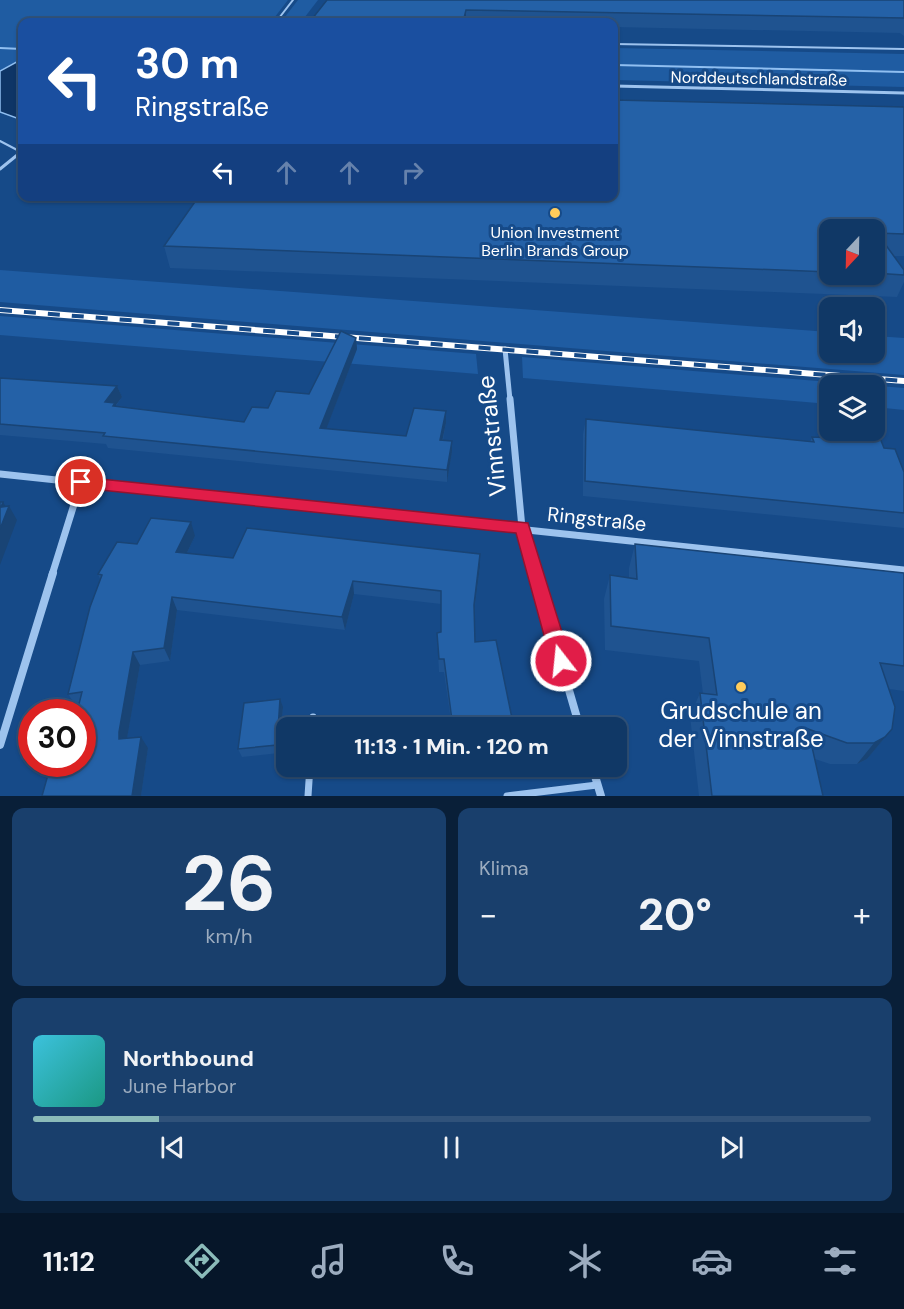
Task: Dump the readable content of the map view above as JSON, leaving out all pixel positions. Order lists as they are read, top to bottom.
{
  "streets": {
    "street": ["Norddeutschlandstraße", "Vinnstraße", "Ringstraße"]
  },
  "crossings": [
    ["Vinnstraße", "Ringstraße"]
  ],
  "places": ["Union Investment Berlin Brands Group", "Grudschule an der Vinnstraße"],
  "north": "bottom",
  "page": {
    "turn": ["30 m", "Ringstraße"],
    "limit": "30",
    "trip": "11:13 · 1 Min. · 120 m",
    "tile": [
      ["26", "km/h"],
      "Klima"
    ],
    "heat": ["−", "20°", "+"],
    "song": ["Northbound", "June Harbor"],
    "tabs": "11:12"
  }
}
